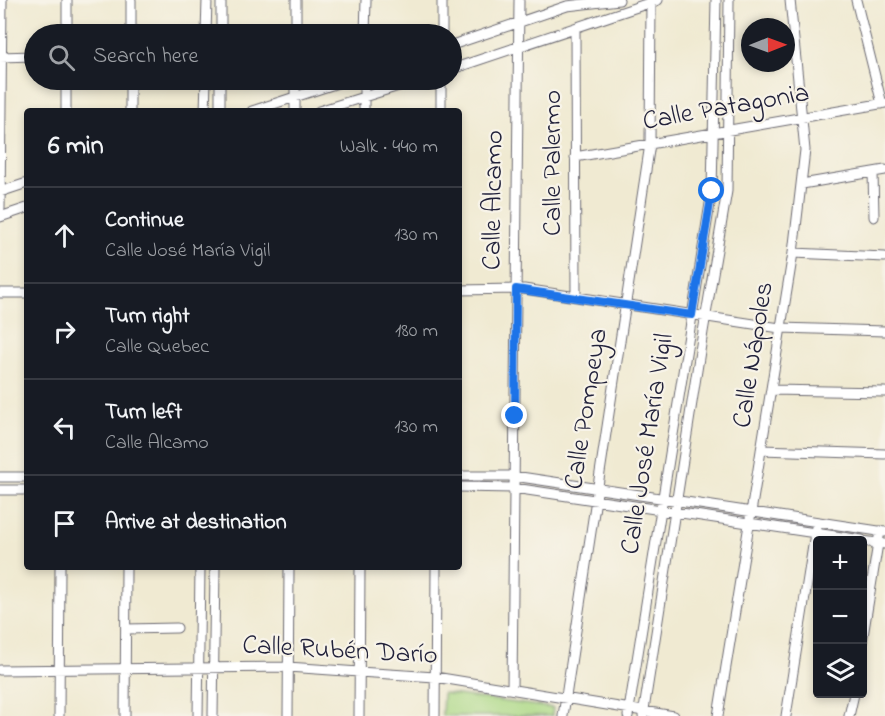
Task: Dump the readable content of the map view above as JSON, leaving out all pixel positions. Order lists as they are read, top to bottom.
{
  "streets": {
    "street": [
      "Calle Patagonia",
      "Calle Palermo",
      "Calle Alcamo",
      "Calle Nápoles",
      "Calle Pompeya",
      "Calle José María Vigil",
      "Calle Rubén Darío"
    ]
  },
  "crossings": [
    ["Calle Patagonia", "Calle Palermo"],
    ["Calle Patagonia", "Calle Nápoles"],
    ["Calle Patagonia", "Calle Pompeya"],
    ["Calle Patagonia", "Calle José María Vigil"],
    ["Calle Alcamo", "Calle Rubén Darío"],
    ["Calle Pompeya", "Calle Rubén Darío"],
    ["Calle José María Vigil", "Calle Rubén Darío"]
  ],
  "north": "right",
  "page": {
    "search": "Search here",
    "heading": ["6 min", "Walk · 440 m"],
    "list": [
      ["Continue", "Calle José María Vigil", "130 m"],
      ["Turn right", "Calle Quebec", "180 m"],
      ["Turn left", "Calle Alcamo", "130 m"],
      "Arrive at destination"
    ],
    "map_buttons": ["+", "−"]
  }
}
